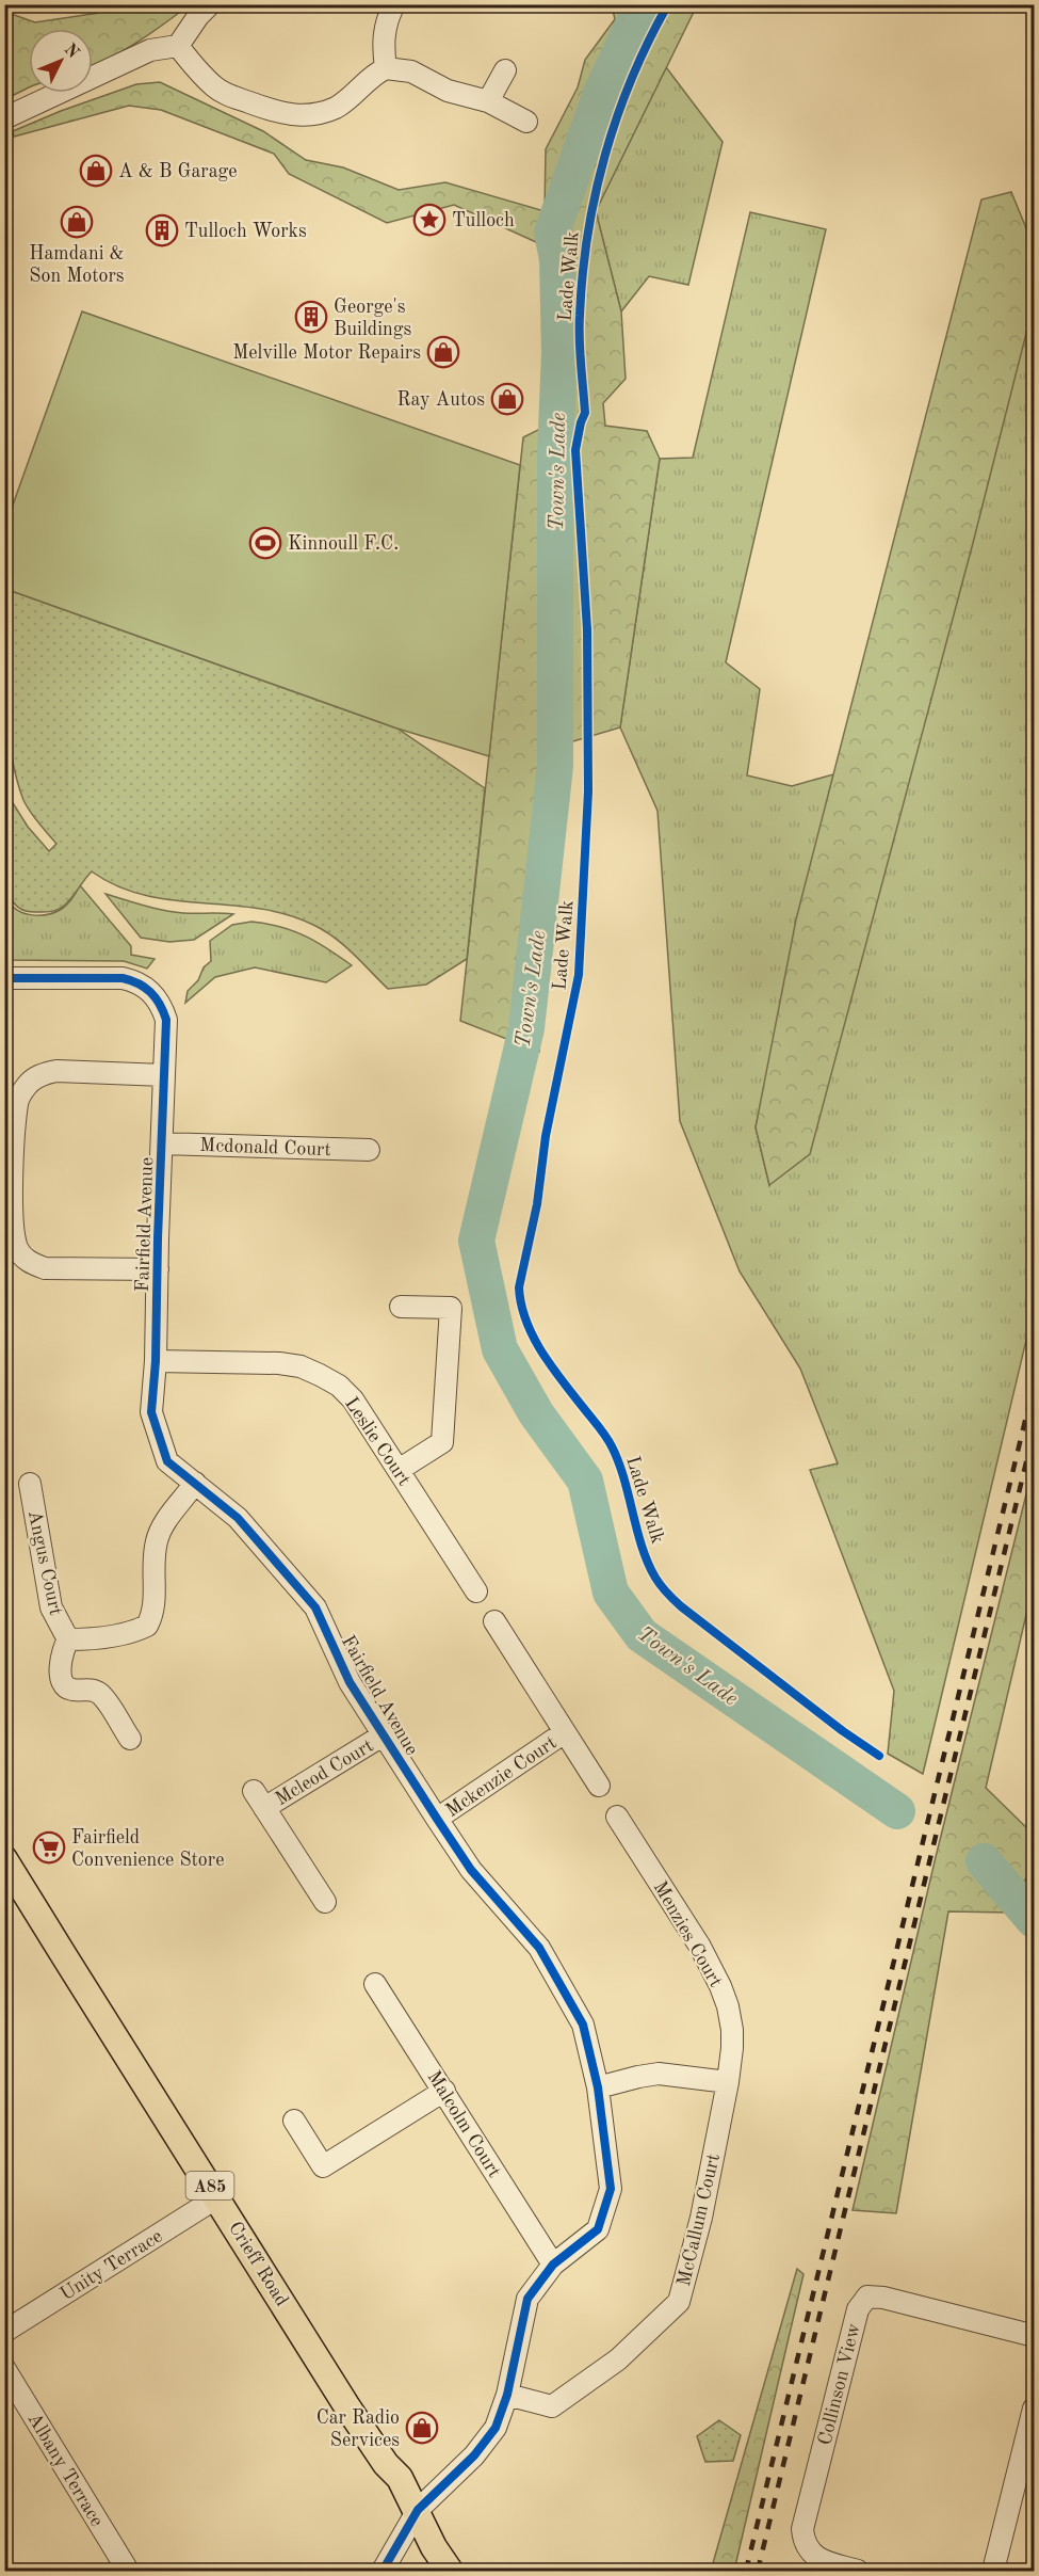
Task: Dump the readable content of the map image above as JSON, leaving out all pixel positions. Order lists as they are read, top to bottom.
{
  "streets": {
    "main road": ["A85", "Crieff Road"],
    "street": [
      "Mcdonald Court",
      "Fairfield Avenue",
      "Leslie Court",
      "Angus Court",
      "Mcleod Court",
      "Mckenzie Court",
      "Menzies Court",
      "Malcolm Court",
      "McCallum Court",
      "Unity Terrace",
      "Collinson View",
      "Albany Terrace"
    ],
    "cycle path": ["Lade Walk"]
  },
  "crossings": [
    ["Mcdonald Court", "Fairfield Avenue"],
    ["Fairfield Avenue", "Leslie Court"],
    ["Fairfield Avenue", "Angus Court"],
    ["Fairfield Avenue", "Mcleod Court"],
    ["Fairfield Avenue", "Mckenzie Court"],
    ["Fairfield Avenue", "Malcolm Court"],
    ["Fairfield Avenue", "McCallum Court"],
    ["Fairfield Avenue", "Crieff Road"],
    ["Menzies Court", "McCallum Court"],
    ["Crieff Road", "Unity Terrace"]
  ],
  "water": ["Town's Lade"],
  "places": {
    "shop": [
      "A & B Garage",
      "Hamdani & Son Motors",
      "Melville Motor Repairs",
      "Ray Autos",
      "Car Radio Services"
    ],
    "place": ["Tulloch"],
    "building": ["Tulloch Works", "George's Buildings"],
    "sports": ["Kinnoull F.C."],
    "supermarket": ["Fairfield Convenience Store"]
  },
  "north": "top right"
}
